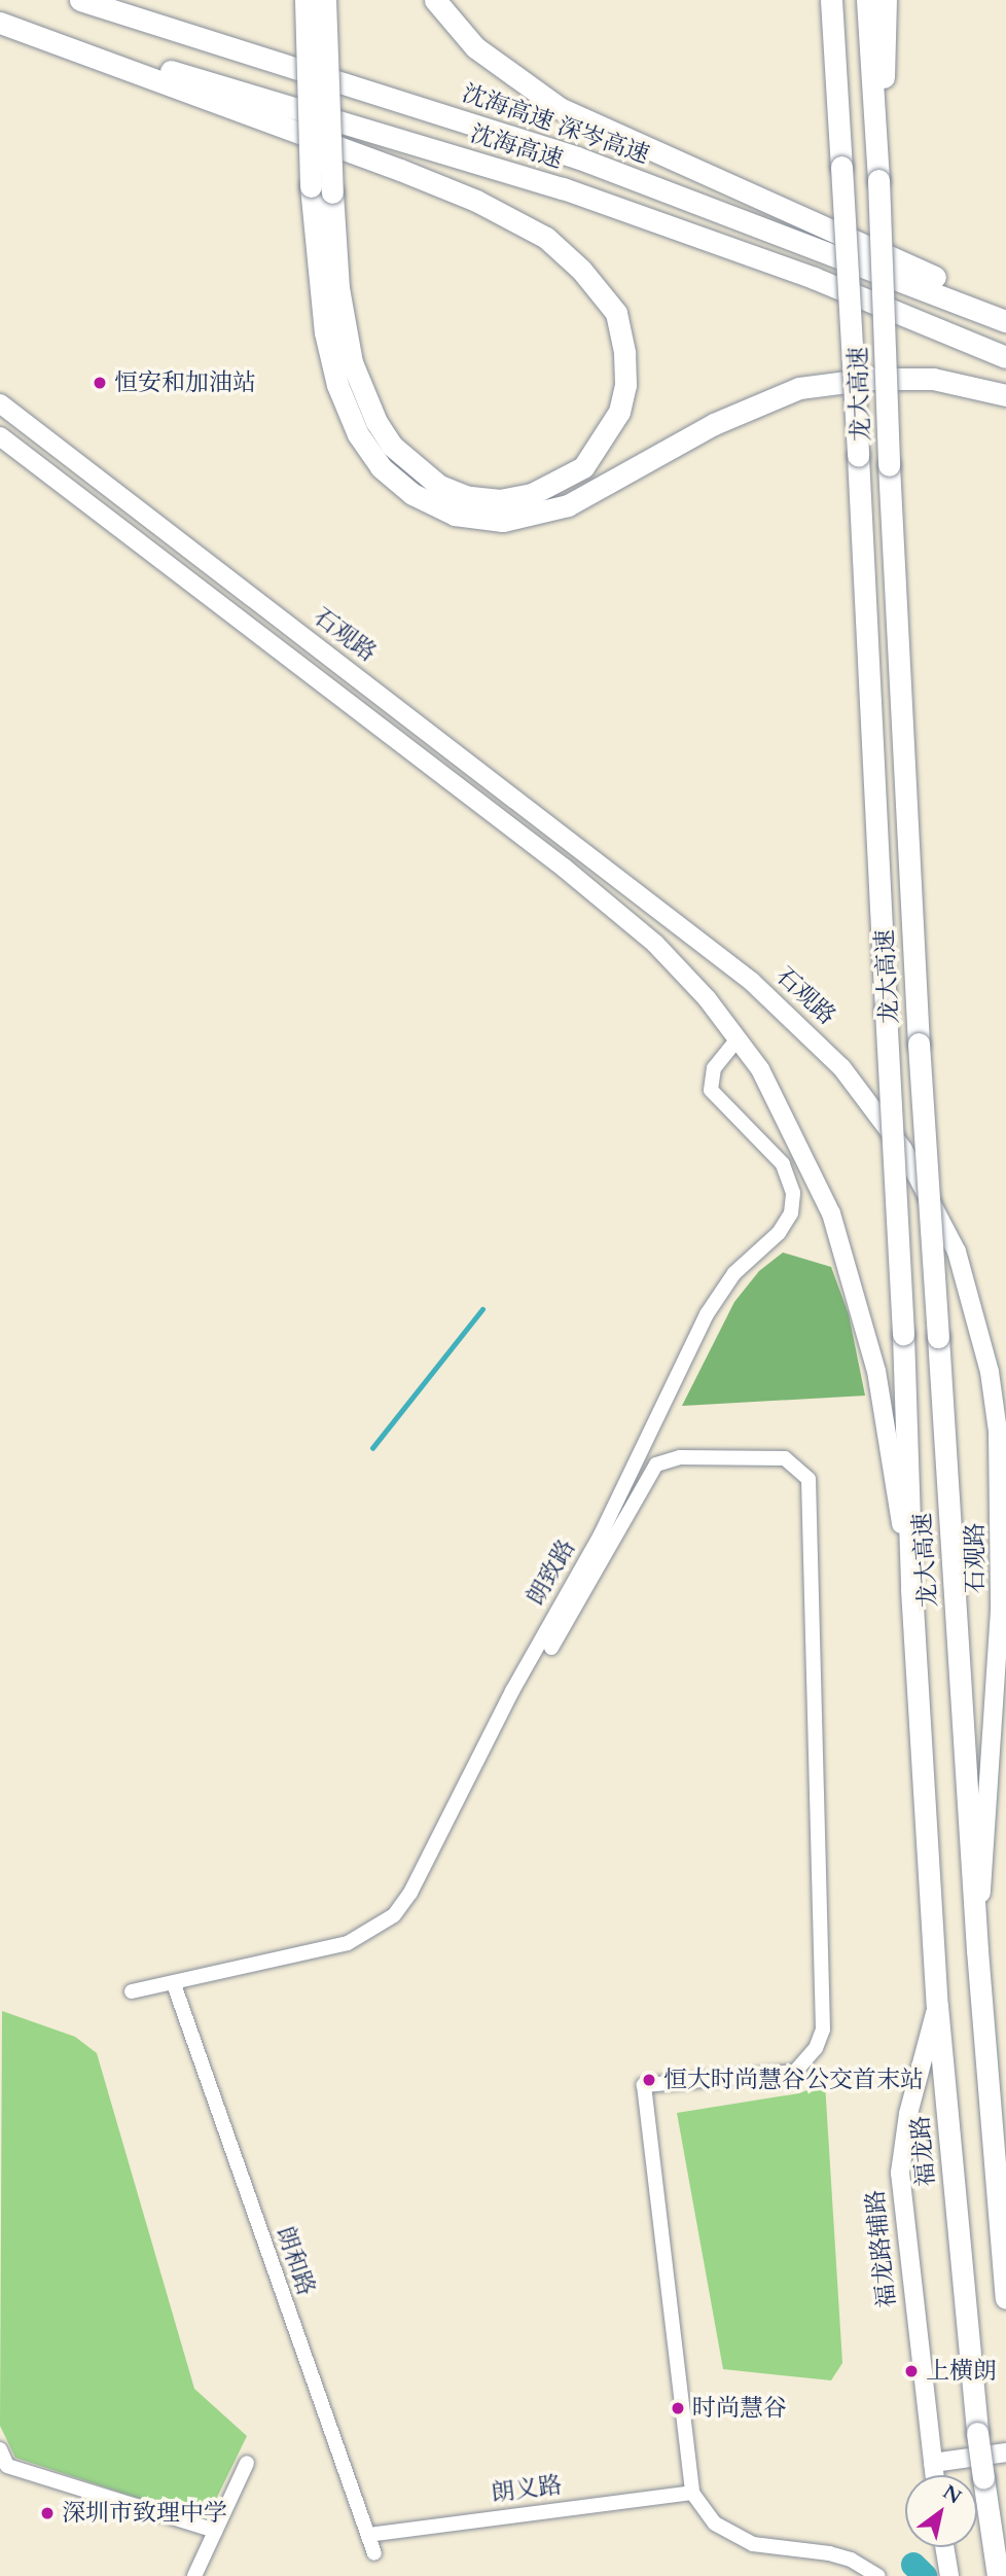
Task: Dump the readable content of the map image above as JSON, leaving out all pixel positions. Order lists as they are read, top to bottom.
{
  "streets": {
    "highway": [
      "沈海高速 深岑高速",
      "沈海高速",
      "龙大高速",
      "福龙路"
    ],
    "main road": ["石观路", "福龙路辅路"],
    "street": ["朗致路", "朗和路", "朗义路"]
  },
  "crossings": [
    ["龙大高速", "石观路"],
    ["龙大高速", "福龙路"],
    ["朗致路", "朗和路"],
    ["福龙路", "福龙路辅路"],
    ["朗和路", "朗义路"]
  ],
  "places": [
    "恒安和加油站",
    "恒大时尚慧谷公交首末站",
    "上横朗",
    "时尚慧谷",
    "深圳市致理中学"
  ],
  "north": "top right"
}
